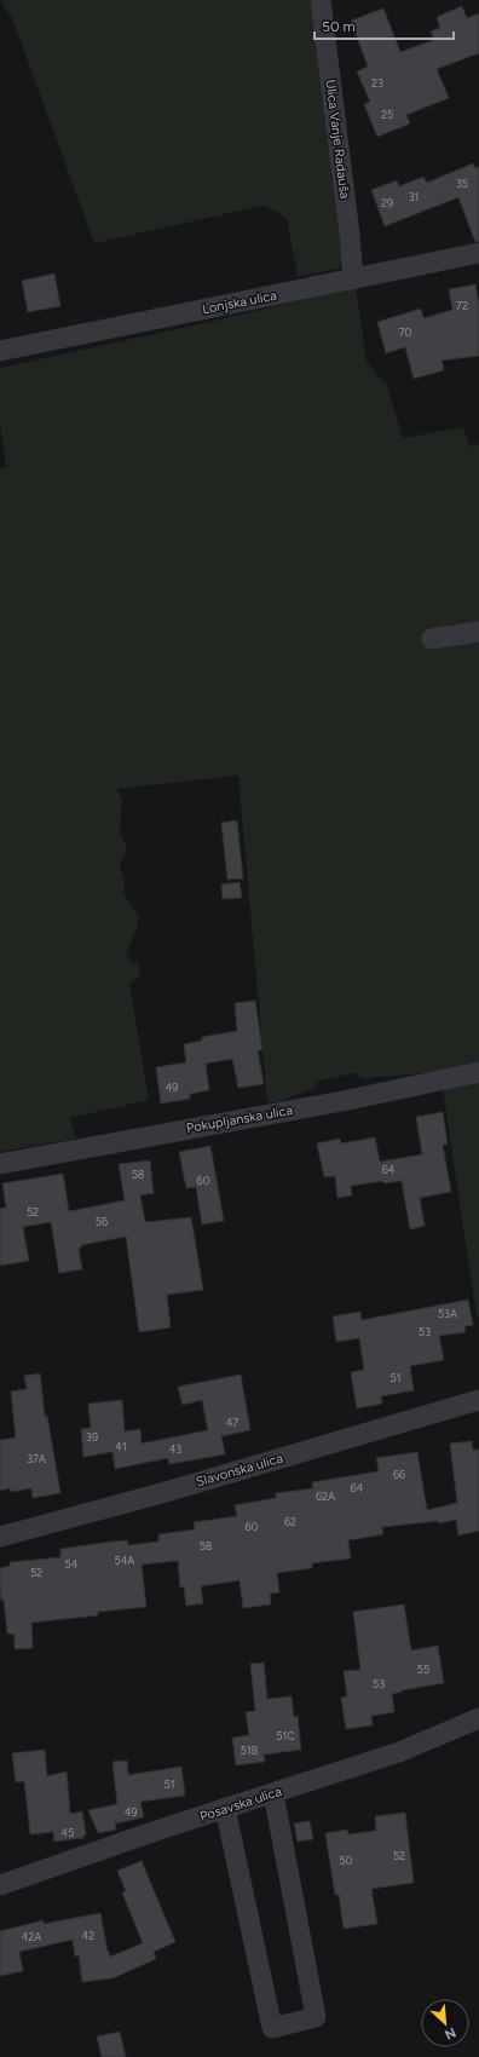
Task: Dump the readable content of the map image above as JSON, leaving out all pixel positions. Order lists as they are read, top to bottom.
{
  "streets": {
    "street": [
      "Ulica Vanje Radauša",
      "Lonjska ulica",
      "Pokupljanska ulica",
      "Slavonska ulica",
      "Posavska ulica"
    ]
  },
  "crossings": [
    ["Ulica Vanje Radauša", "Lonjska ulica"]
  ],
  "house_numbers": [
    "23",
    "25",
    "35",
    "31",
    "29",
    "72",
    "70",
    "49",
    "64",
    "58",
    "60",
    "52",
    "56",
    "53A",
    "53",
    "51",
    "47",
    "39",
    "41",
    "43",
    "37A",
    "66",
    "64",
    "62A",
    "62",
    "60",
    "58",
    "54A",
    "54",
    "52",
    "55",
    "53",
    "51C",
    "51B",
    "51",
    "49",
    "45",
    "52",
    "50",
    "42",
    "42A"
  ],
  "scale_bar": "50 m",
  "north": "bottom right"
}
